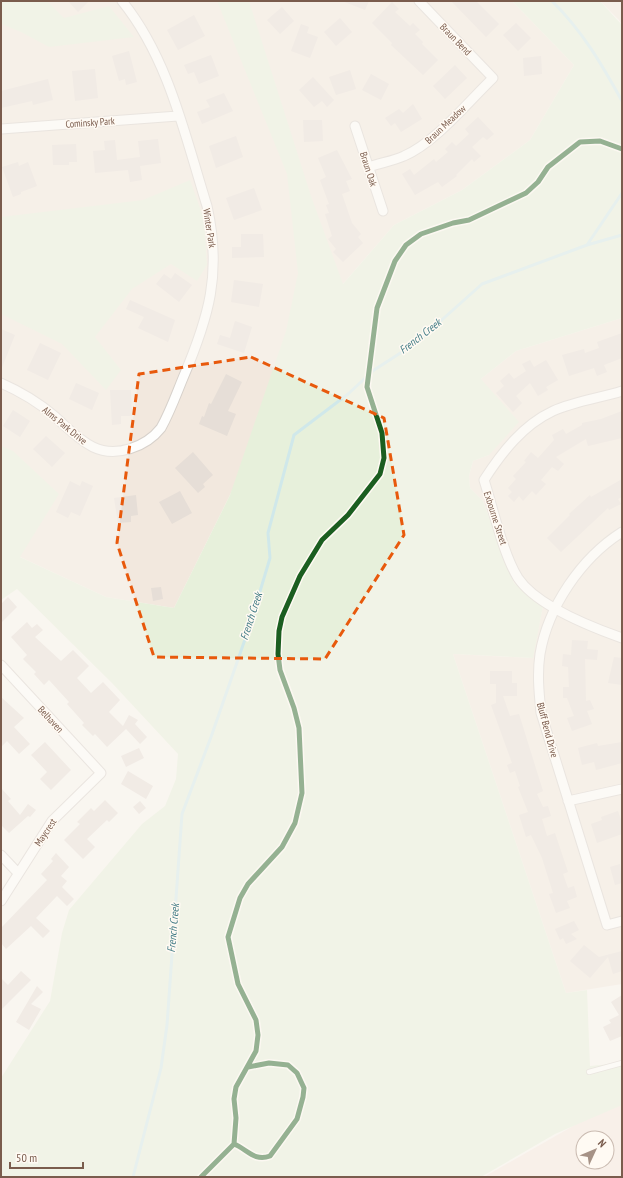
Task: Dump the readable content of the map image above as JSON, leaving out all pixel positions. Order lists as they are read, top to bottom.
{
  "streets": {
    "street": [
      "Braun Bend",
      "Cominsky Park",
      "Braun Meadow",
      "Braun Oak",
      "Winter Park",
      "Alms Park Drive",
      "Exbourne Street",
      "Belhaven",
      "Bluff Bend Drive",
      "Maycrest"
    ]
  },
  "crossings": [
    ["Braun Bend", "Braun Meadow"],
    ["Cominsky Park", "Winter Park"],
    ["Braun Meadow", "Braun Oak"],
    ["Winter Park", "Alms Park Drive"],
    ["Exbourne Street", "Bluff Bend Drive"],
    ["Belhaven", "Maycrest"]
  ],
  "water": ["French Creek"],
  "scale_bar": "50 m",
  "north": "top right"
}
